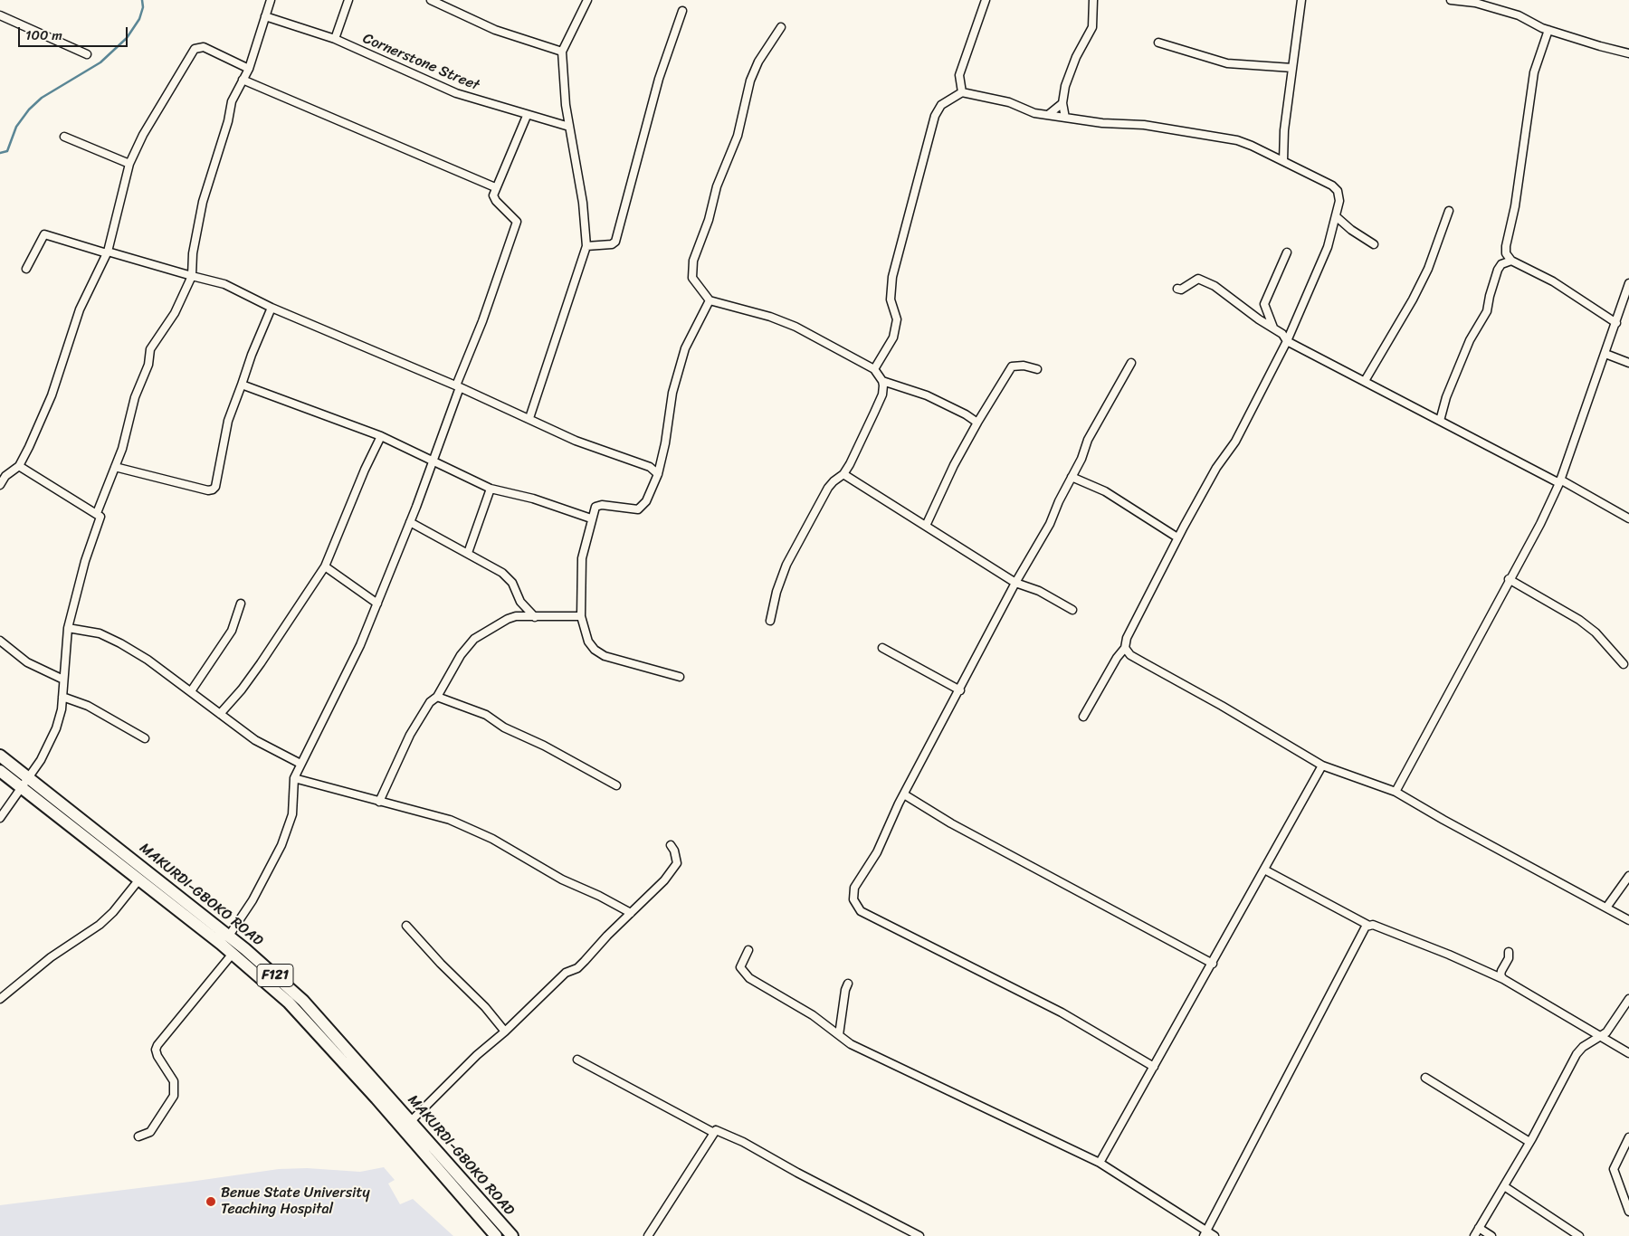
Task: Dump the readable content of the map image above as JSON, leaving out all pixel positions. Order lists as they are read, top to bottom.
{
  "streets": {
    "main road": ["MAKURDI-GBOKO ROAD", "F121"],
    "street": ["Cornerstone Street"]
  },
  "places": ["Benue State University Teaching Hospital"],
  "scale_bar": "100 m"
}
